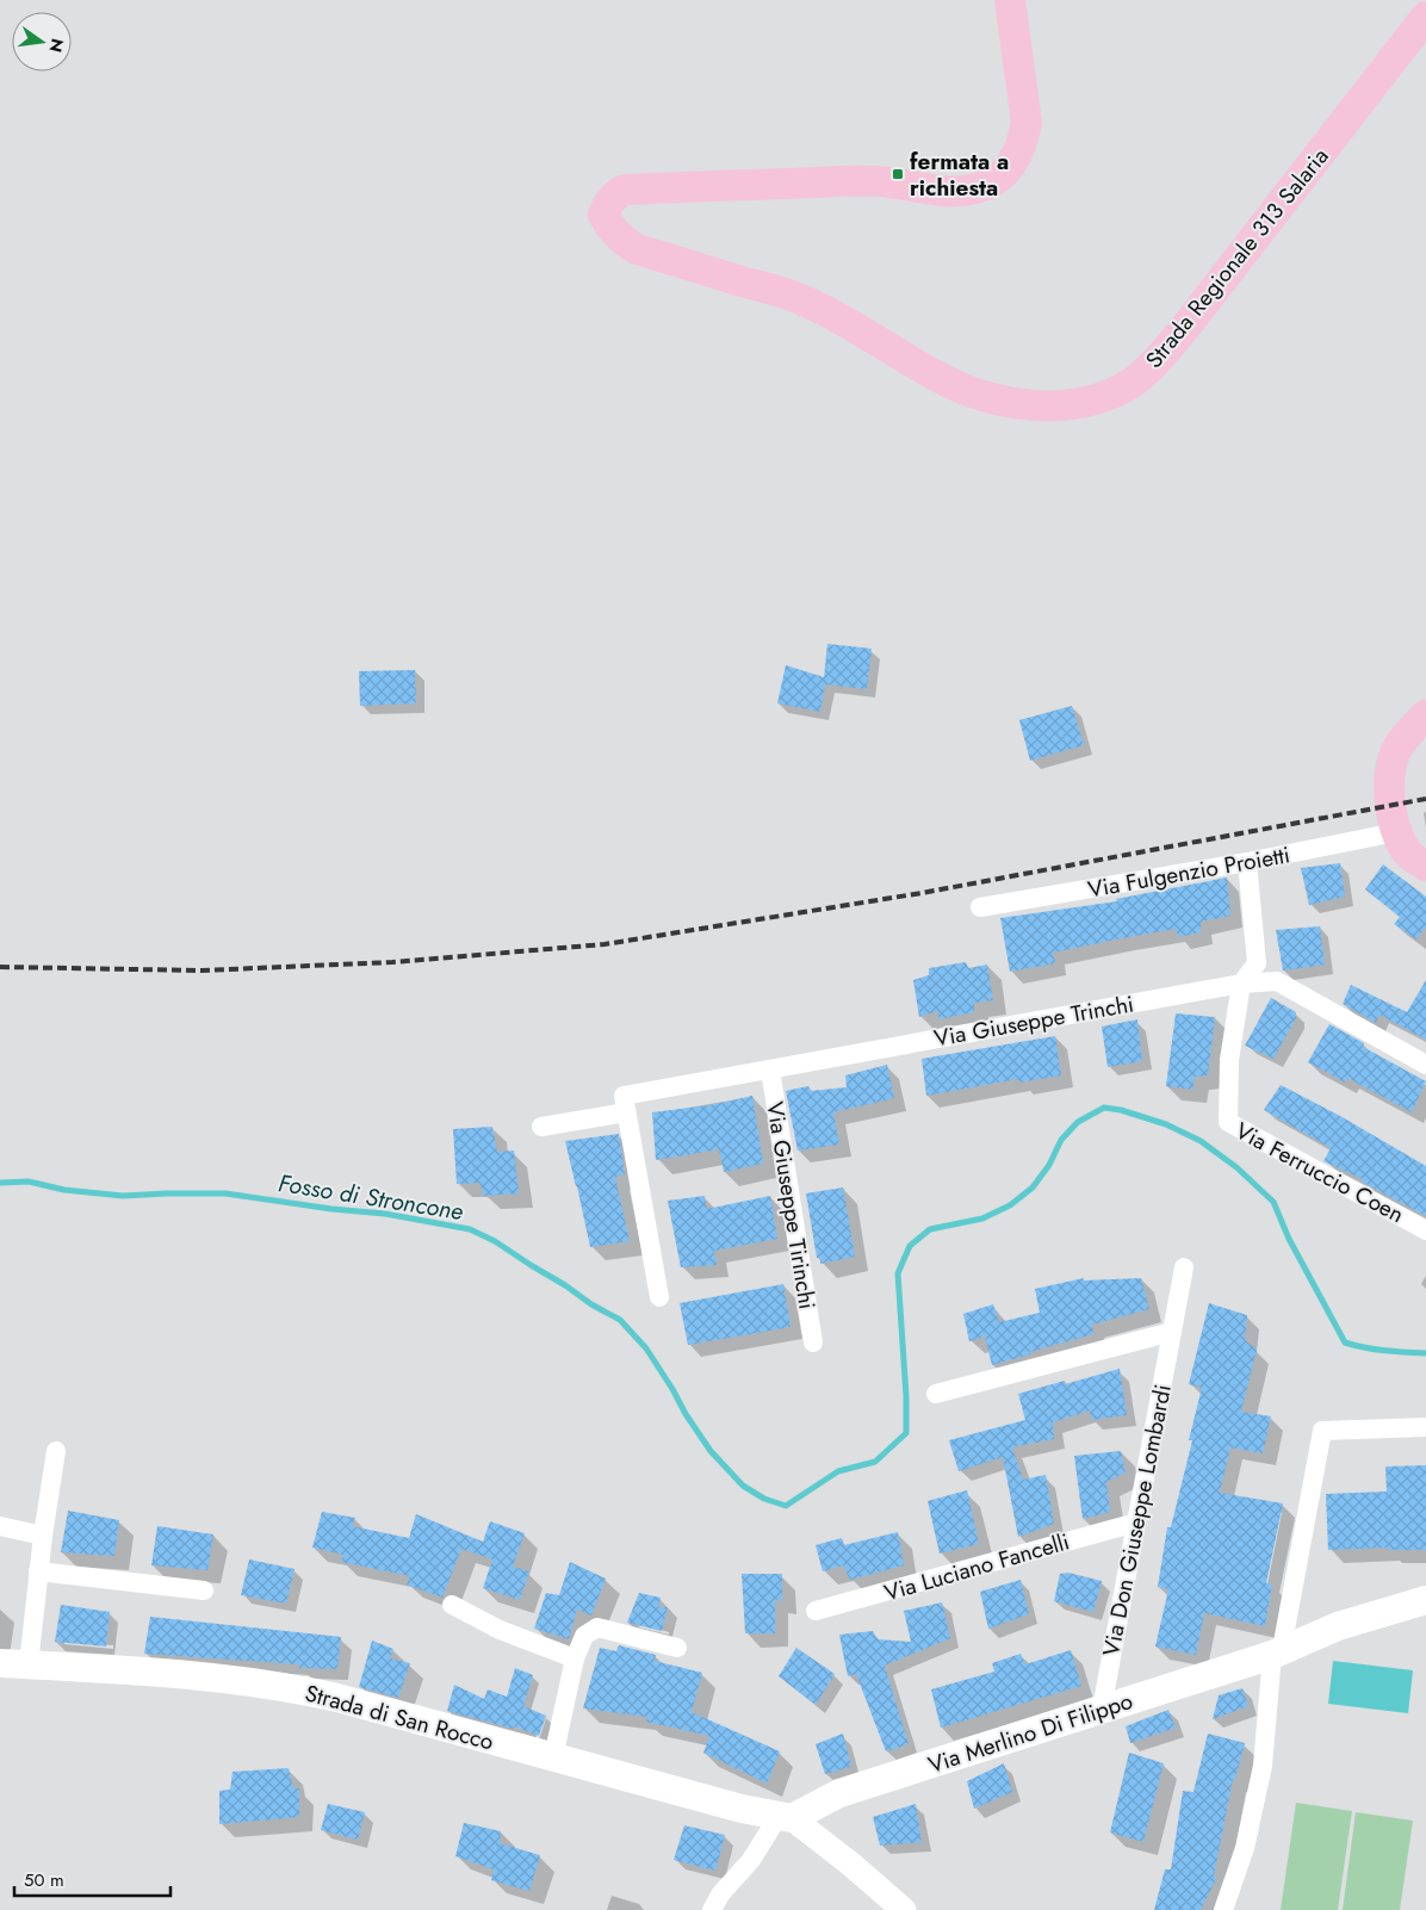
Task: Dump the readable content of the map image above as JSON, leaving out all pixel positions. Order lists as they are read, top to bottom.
{
  "streets": {
    "main road": ["Strada Regionale 313 Salaria", "Strada di San Rocco", "Via Merlino Di Filippo"],
    "street": [
      "Via Fulgenzio Proietti",
      "Via Giuseppe Trinchi",
      "Via Ferruccio Coen",
      "Via Giuseppe Tirinchi",
      "Via Don Giuseppe Lombardi",
      "Via Luciano Fancelli"
    ]
  },
  "crossings": [
    ["Via Fulgenzio Proietti", "Via Ferruccio Coen"],
    ["Via Giuseppe Trinchi", "Via Ferruccio Coen"],
    ["Via Giuseppe Trinchi", "Via Giuseppe Tirinchi"],
    ["Via Don Giuseppe Lombardi", "Via Luciano Fancelli"],
    ["Via Don Giuseppe Lombardi", "Via Merlino Di Filippo"],
    ["Strada di San Rocco", "Via Merlino Di Filippo"]
  ],
  "water": ["Fosso di Stroncone"],
  "places": {
    "transit": ["fermata a richiesta"]
  },
  "scale_bar": "50 m",
  "north": "right"
}
